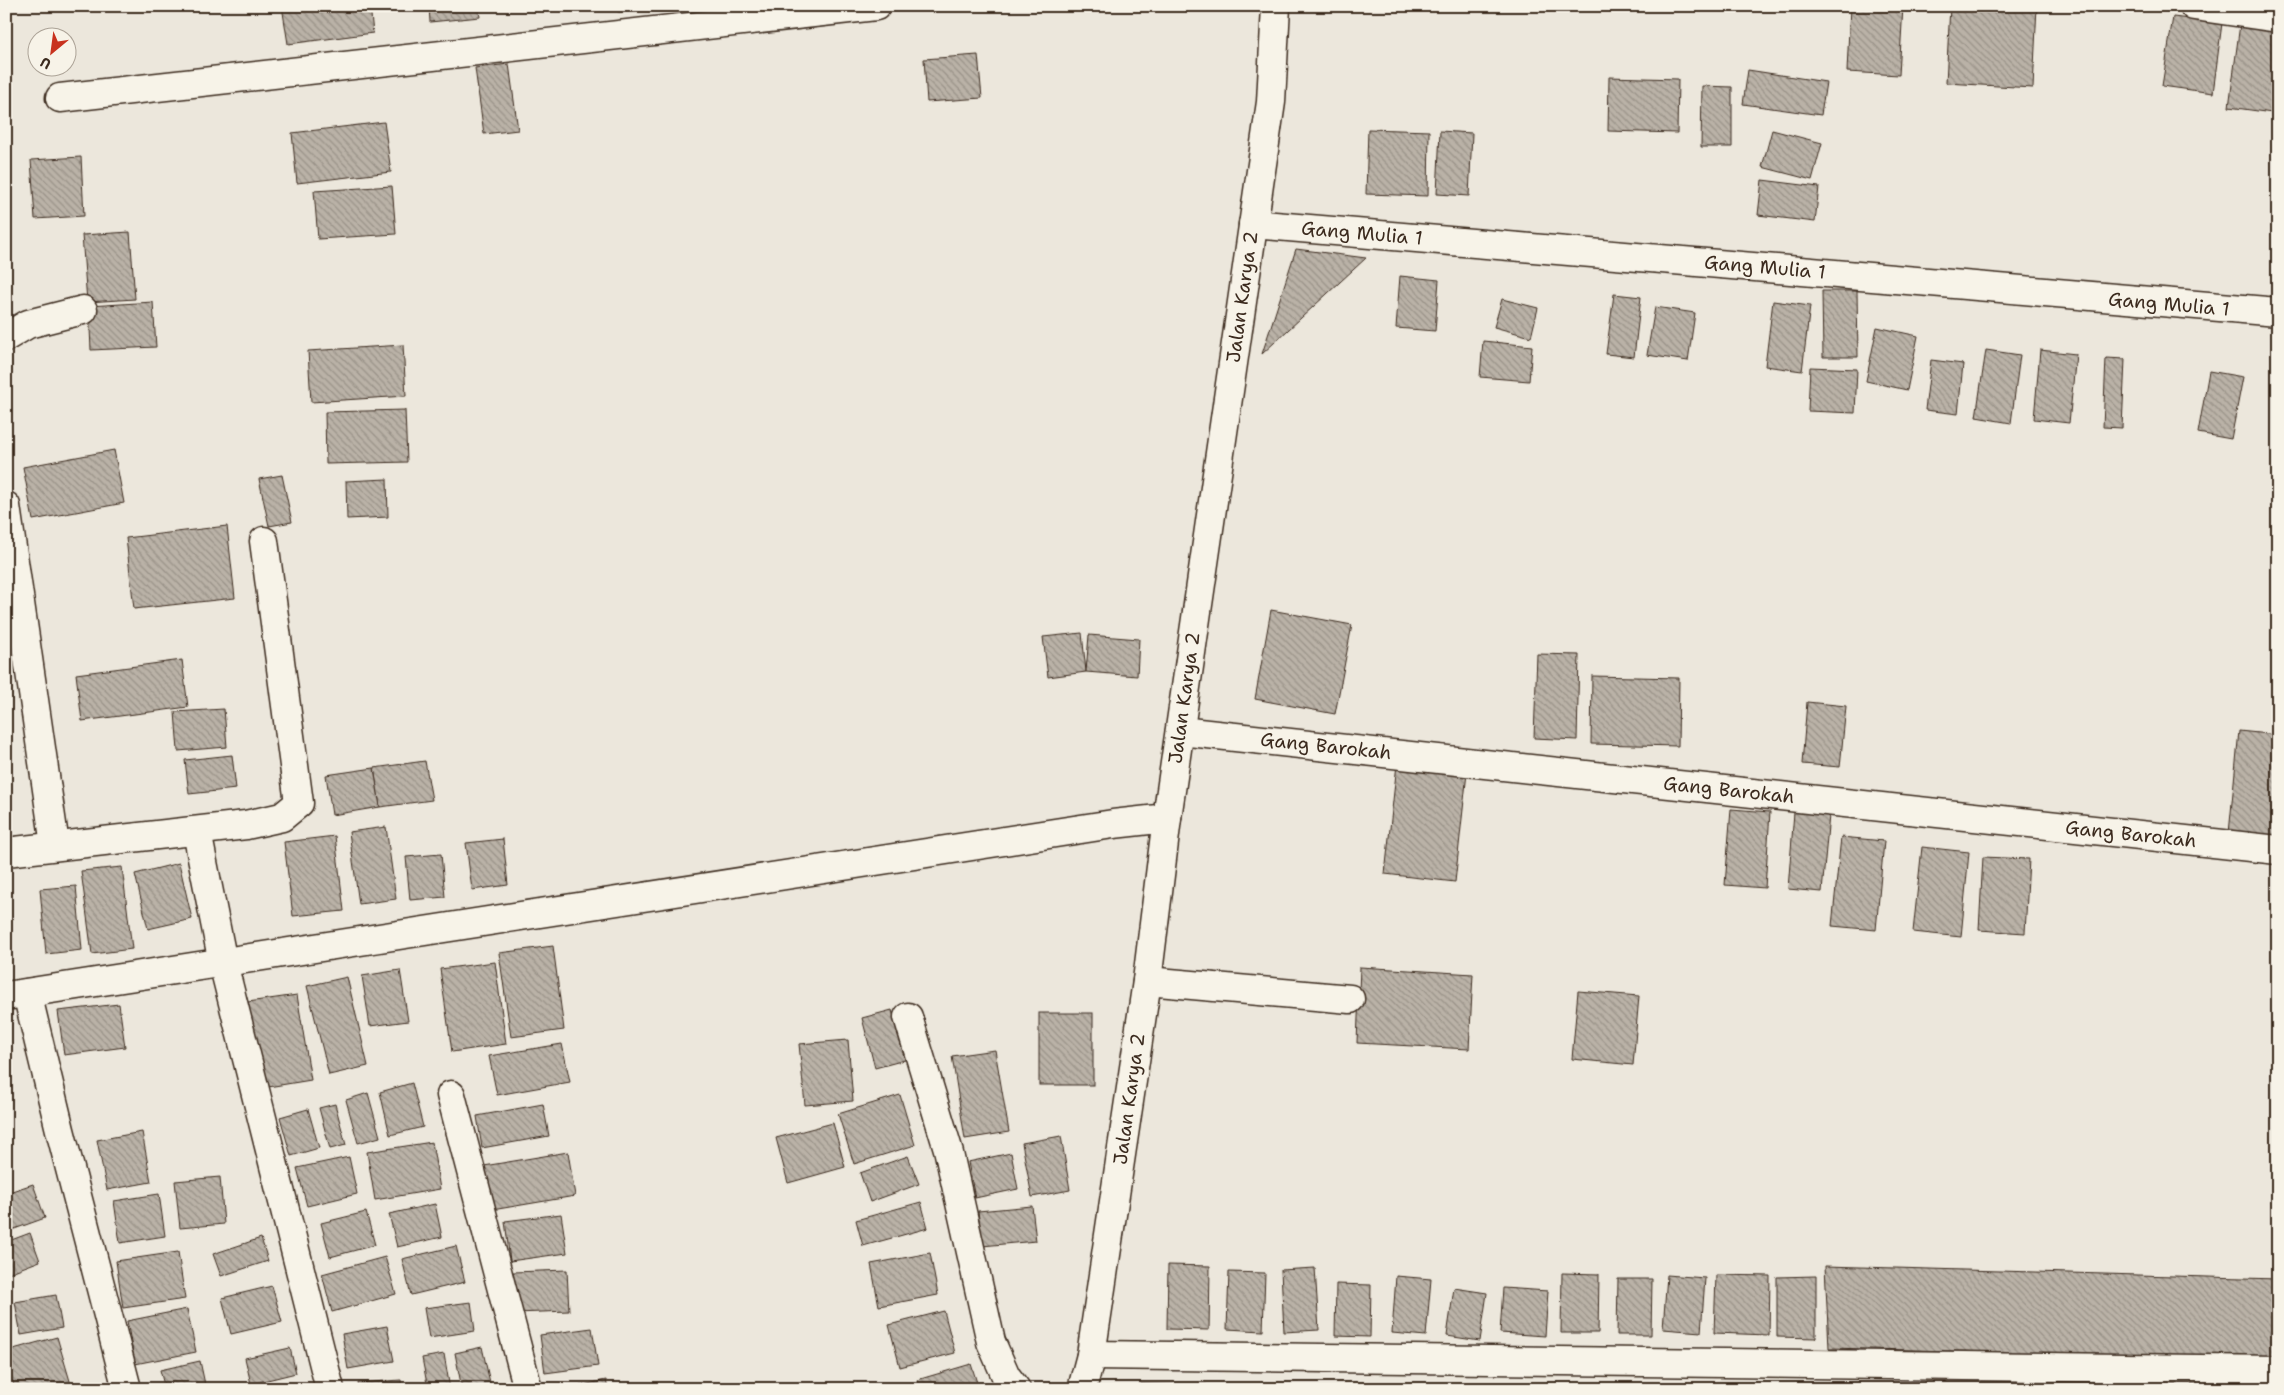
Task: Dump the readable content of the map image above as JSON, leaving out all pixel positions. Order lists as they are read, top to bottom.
{
  "streets": {
    "street": ["Gang Mulia 1", "Jalan Karya 2", "Gang Barokah"]
  },
  "crossings": [
    ["Gang Mulia 1", "Jalan Karya 2"],
    ["Jalan Karya 2", "Gang Barokah"]
  ],
  "north": "bottom left"
}
